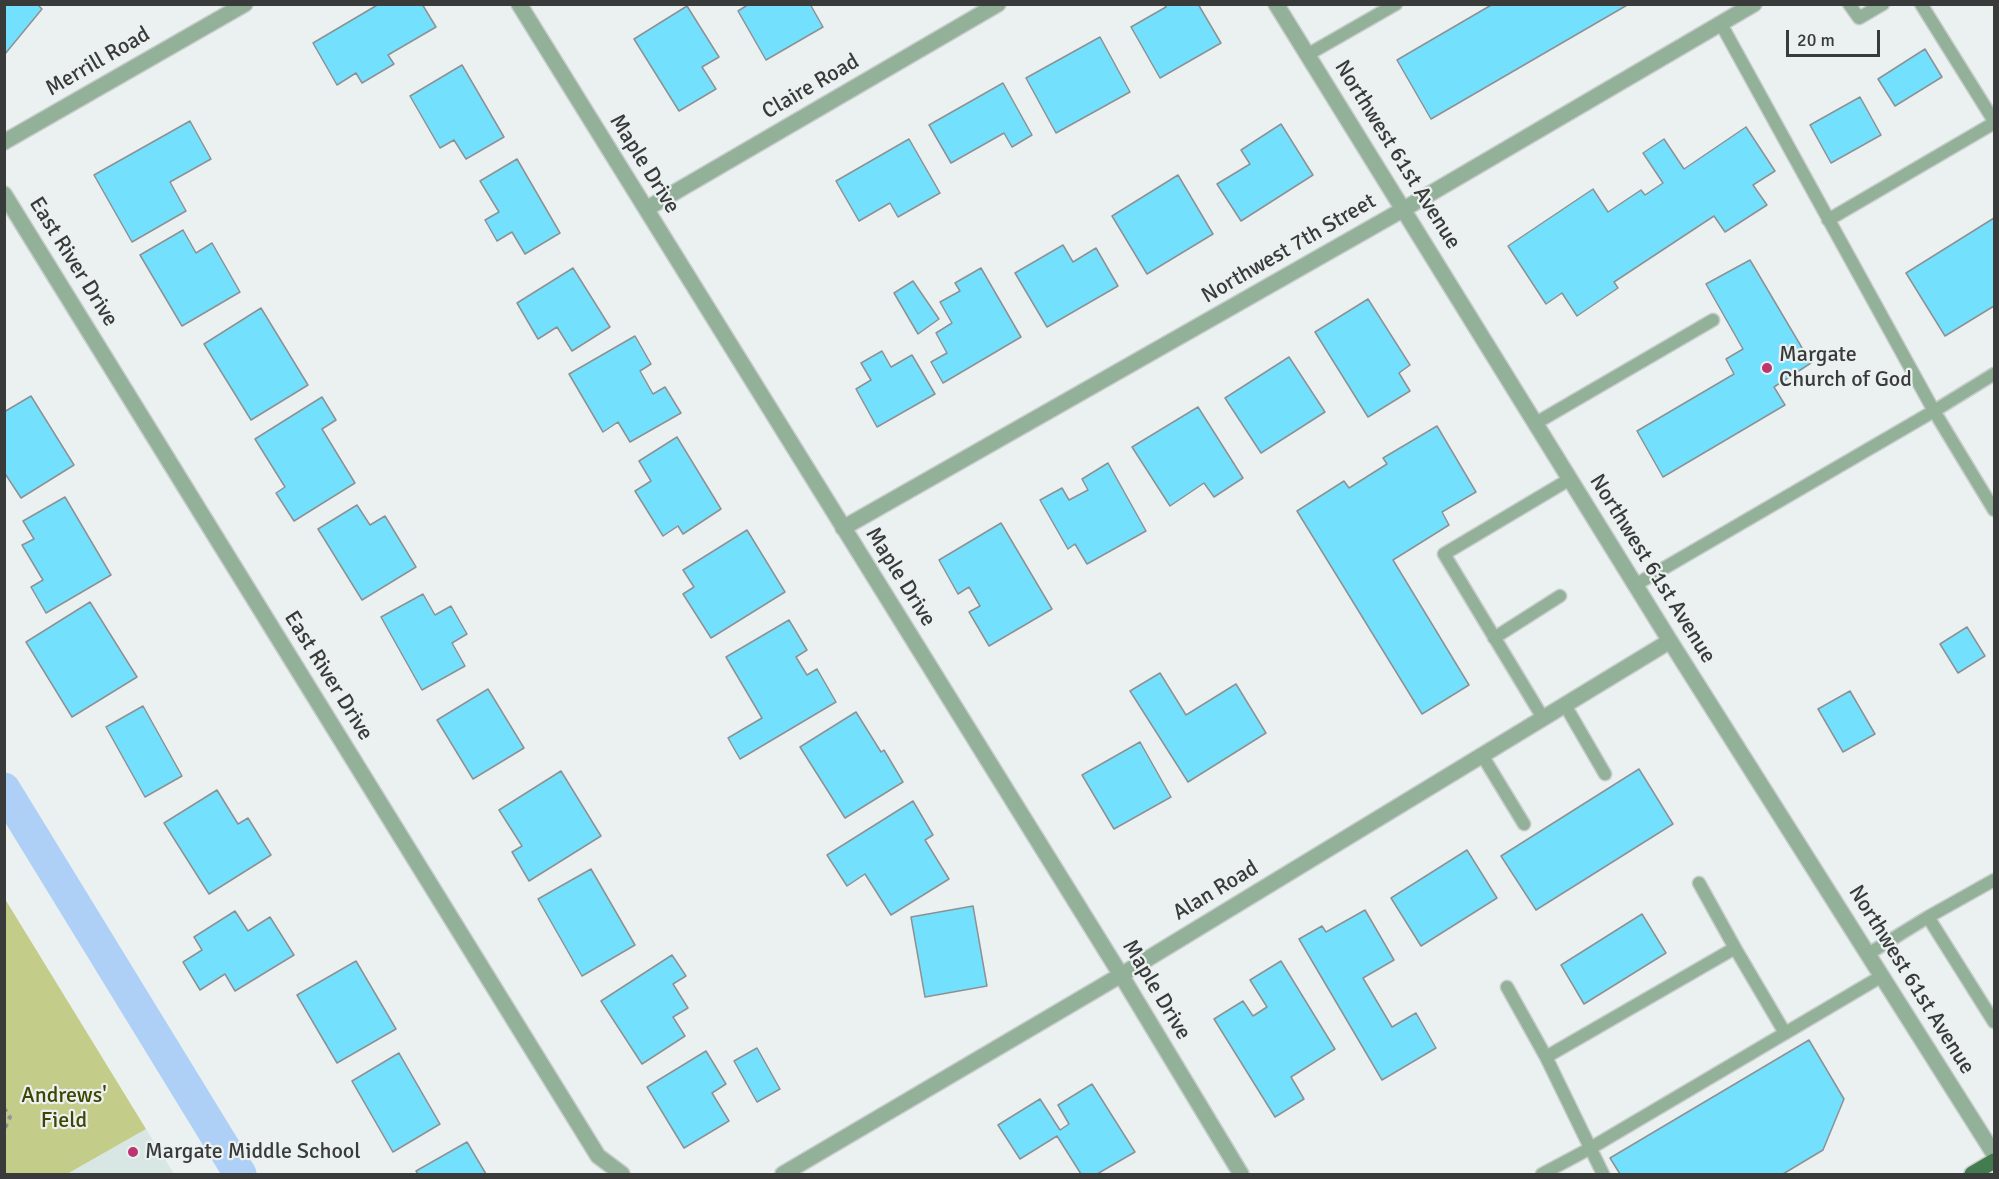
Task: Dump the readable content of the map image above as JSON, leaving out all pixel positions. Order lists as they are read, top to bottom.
{
  "streets": {
    "street": [
      "Merrill Road",
      "Claire Road",
      "Northwest 61st Avenue",
      "Maple Drive",
      "Northwest 7th Street",
      "East River Drive",
      "Alan Road"
    ]
  },
  "crossings": [
    ["Claire Road", "Maple Drive"],
    ["Northwest 61st Avenue", "Northwest 7th Street"],
    ["Northwest 61st Avenue", "Alan Road"],
    ["Maple Drive", "Northwest 7th Street"],
    ["Maple Drive", "Alan Road"]
  ],
  "parks": ["Andrews' Field"],
  "places": ["Margate Church of God", "Margate Middle School"],
  "scale_bar": "20 m"
}
